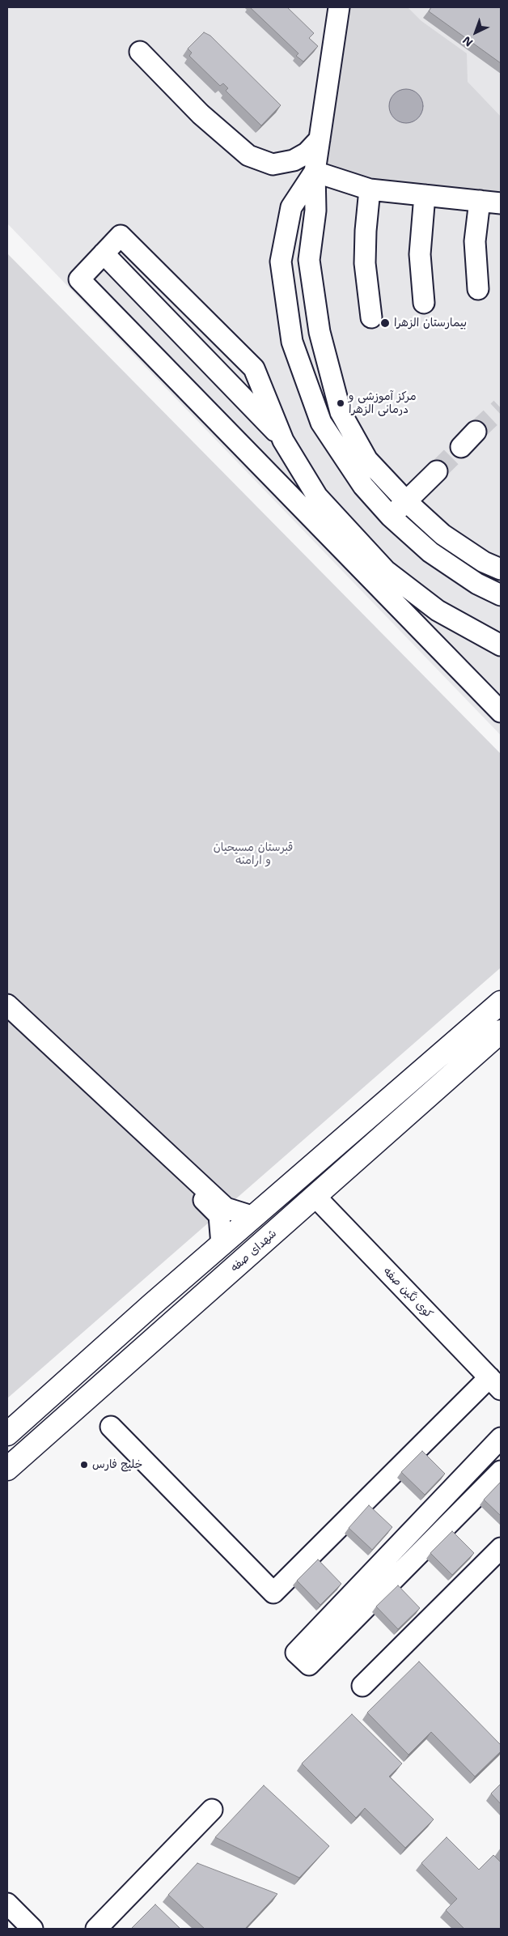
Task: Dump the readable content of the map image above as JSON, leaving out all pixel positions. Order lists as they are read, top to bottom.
{
  "streets": {
    "main road": ["شهدای صفه"],
    "street": ["کوی نگین صفه"]
  },
  "crossings": [
    ["شهدای صفه", "کوی نگین صفه"]
  ],
  "parks": ["قبرستان مسیحیان و ارامنه"],
  "places": ["بیمارستان الزهرا", "مرکز آموزشی و درمانی الزهرا", "خلیج فارس"],
  "north": "bottom left"
}
